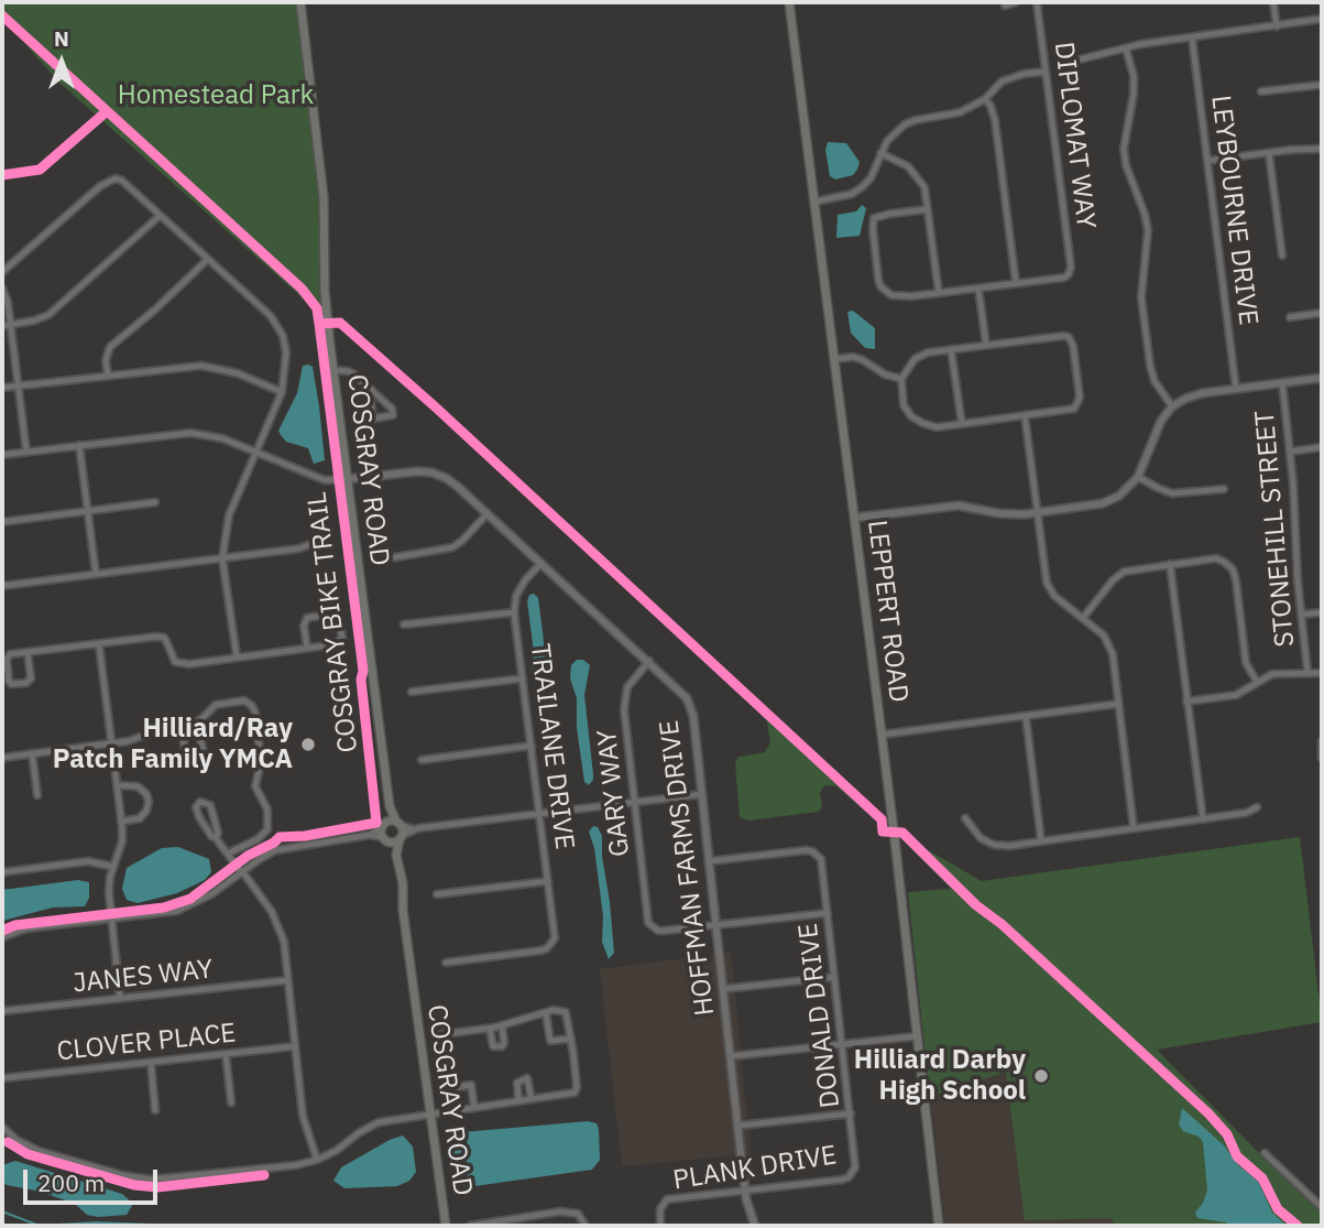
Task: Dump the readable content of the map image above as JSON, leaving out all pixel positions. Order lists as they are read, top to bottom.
{
  "streets": {
    "main road": ["COSGRAY ROAD", "LEPPERT ROAD"],
    "street": [
      "DIPLOMAT WAY",
      "LEYBOURNE DRIVE",
      "STONEHILL STREET",
      "TRAILANE DRIVE",
      "GARY WAY",
      "HOFFMAN FARMS DRIVE",
      "JANES WAY",
      "DONALD DRIVE",
      "CLOVER PLACE",
      "PLANK DRIVE"
    ],
    "cycle path": ["COSGRAY BIKE TRAIL"]
  },
  "crossings": [
    ["COSGRAY ROAD", "HOFFMAN FARMS DRIVE"],
    ["TRAILANE DRIVE", "HOFFMAN FARMS DRIVE"],
    ["GARY WAY", "HOFFMAN FARMS DRIVE"],
    ["HOFFMAN FARMS DRIVE", "DONALD DRIVE"],
    ["HOFFMAN FARMS DRIVE", "PLANK DRIVE"],
    ["DONALD DRIVE", "PLANK DRIVE"]
  ],
  "parks": ["Homestead Park"],
  "places": ["Hilliard/Ray Patch Family YMCA", "Hilliard Darby High School"],
  "scale_bar": "200 m",
  "north": "top"
}
